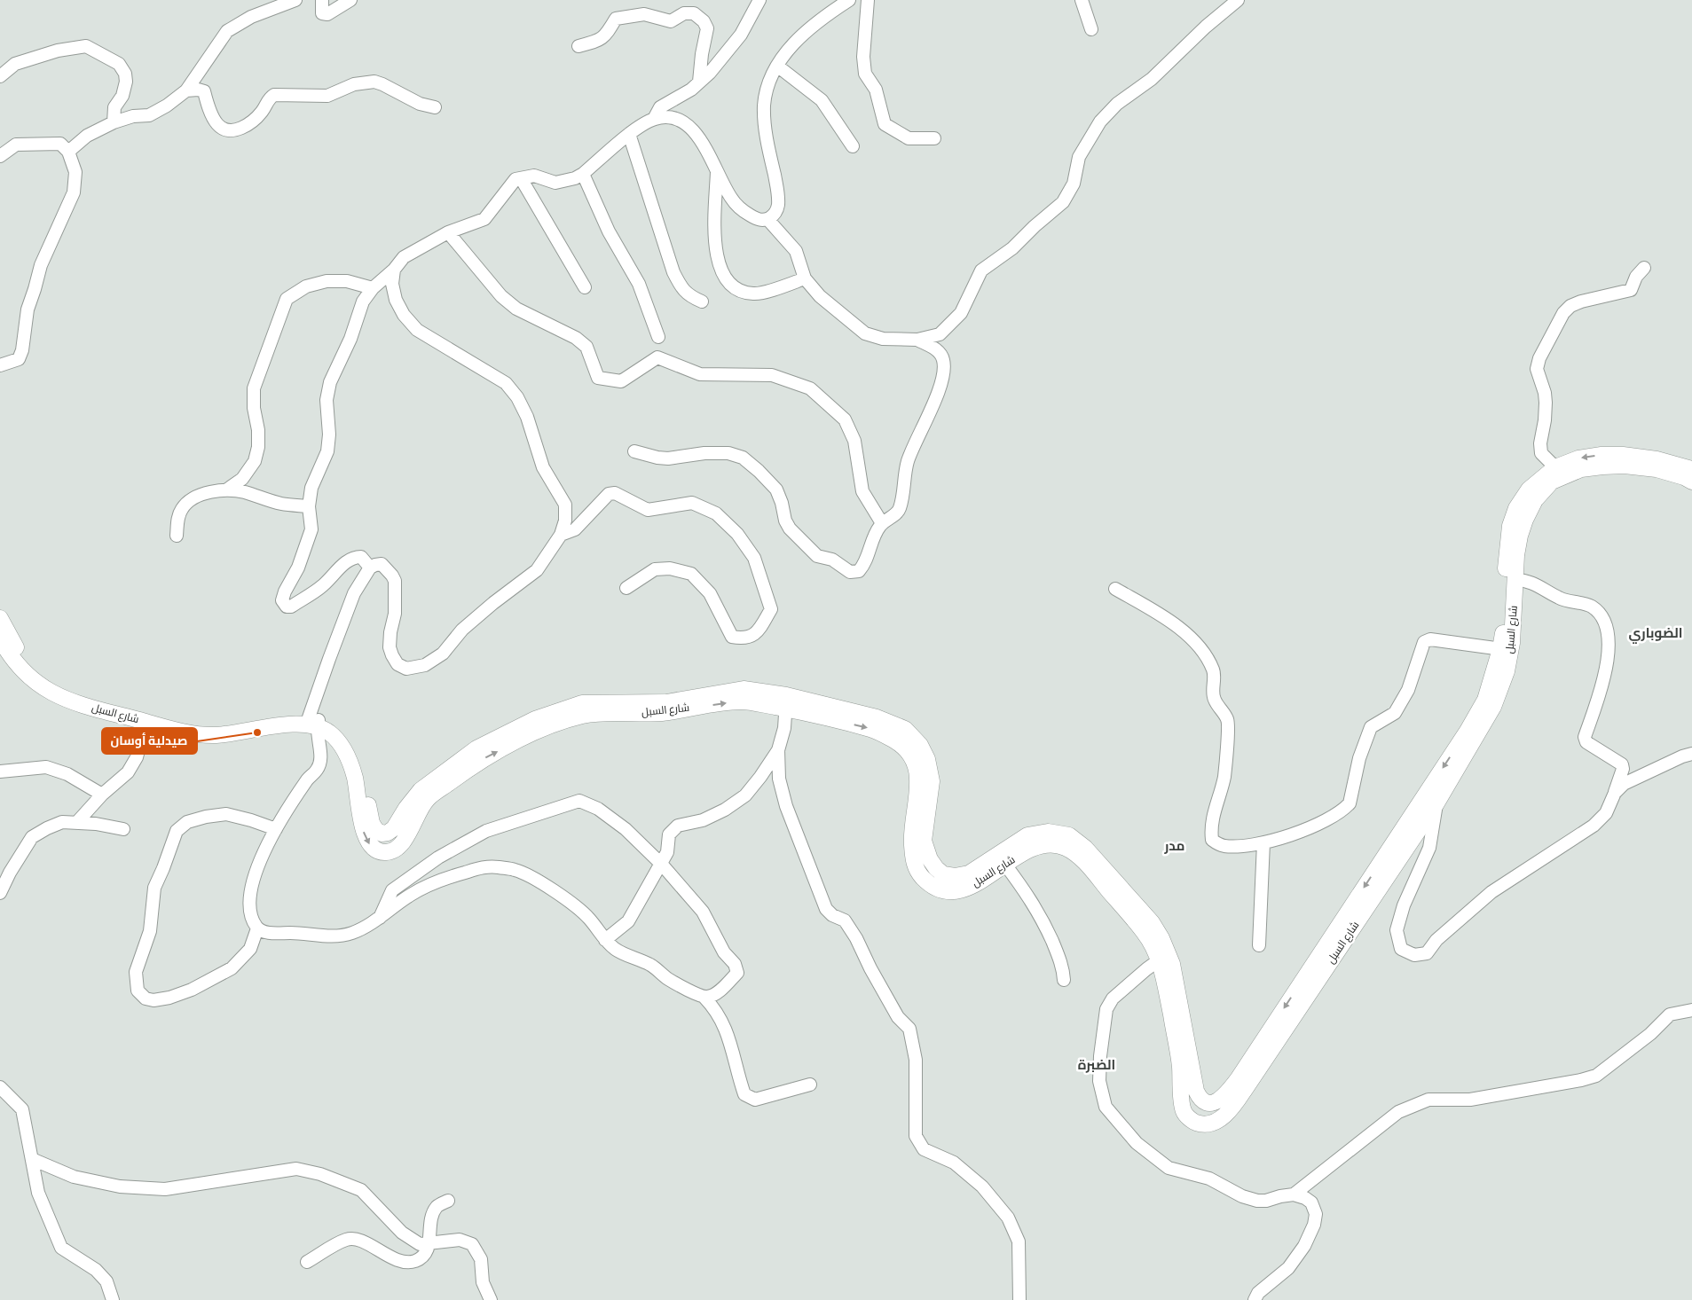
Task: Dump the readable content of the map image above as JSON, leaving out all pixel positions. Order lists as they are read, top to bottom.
{
  "streets": {
    "main road": ["شارع السبل"]
  },
  "districts": ["الضوباري", "مدر", "الضبرة"],
  "places": ["صيدلية أوسان"]
}
